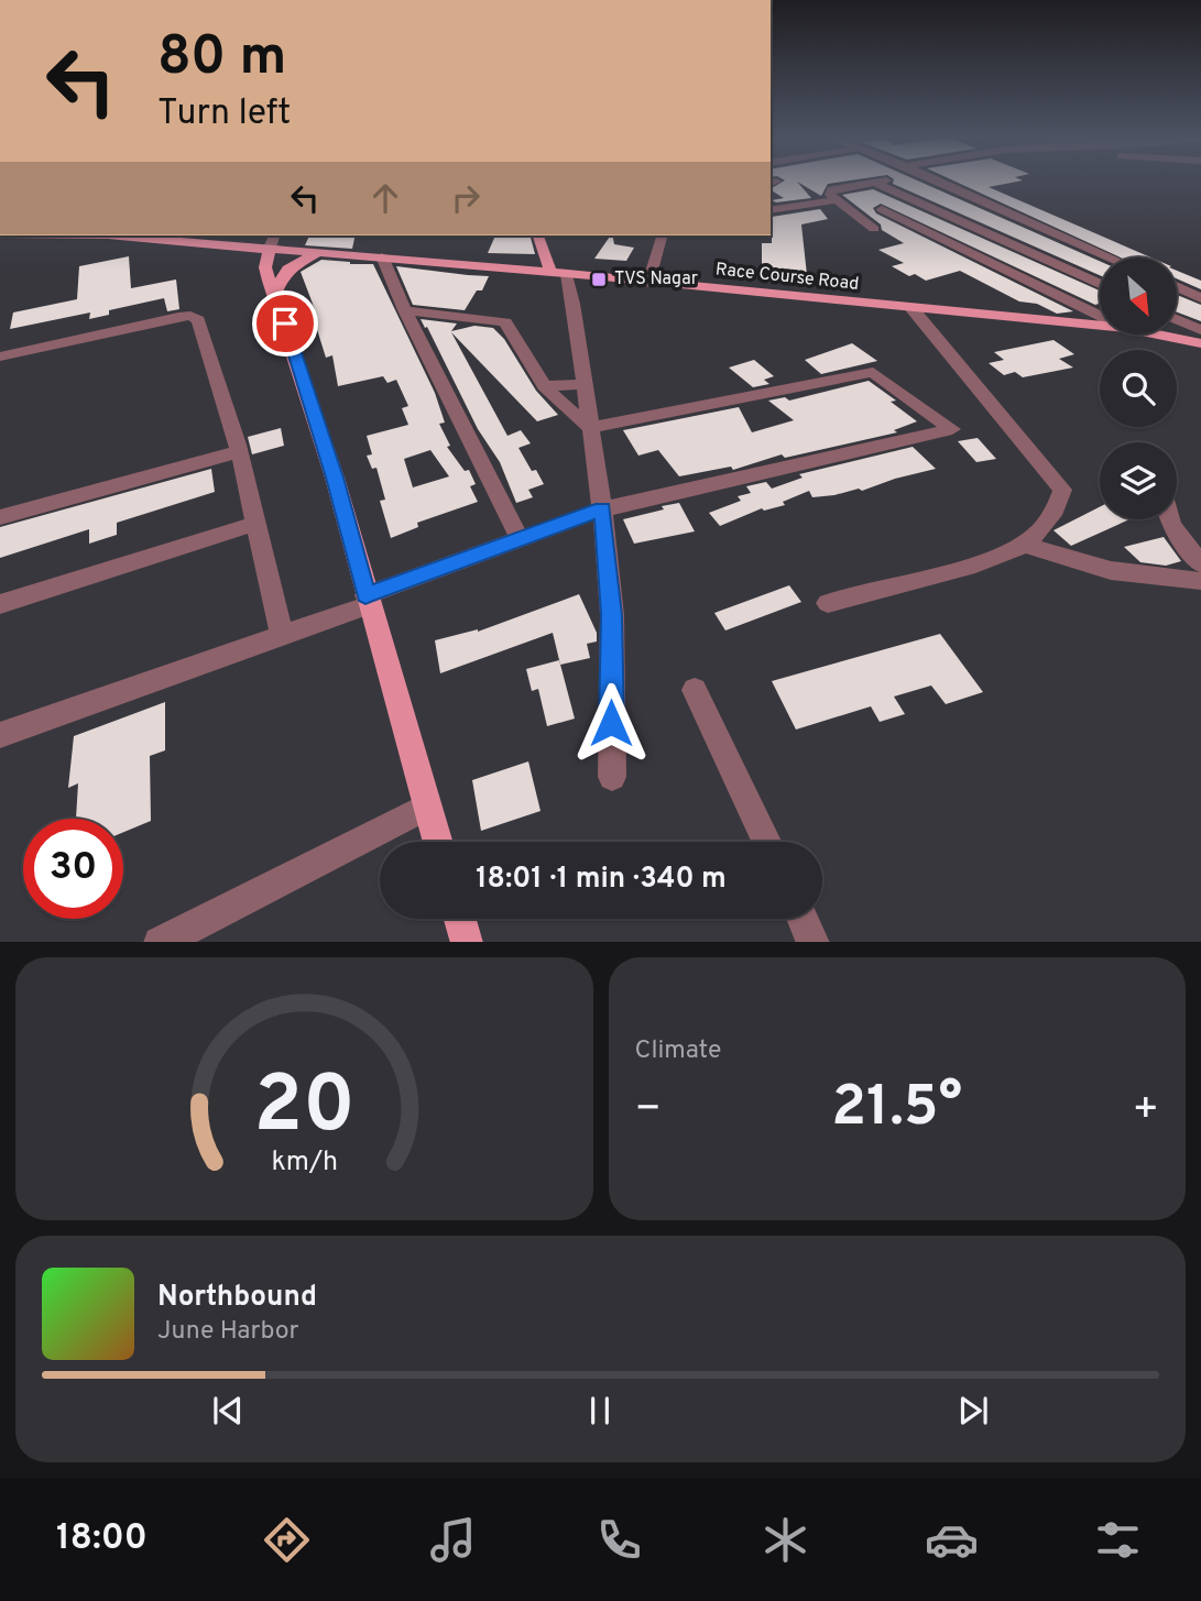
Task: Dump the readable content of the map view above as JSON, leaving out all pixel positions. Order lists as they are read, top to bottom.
{
  "streets": {
    "main road": ["Race Course Road"]
  },
  "places": {
    "transit": ["TVS Nagar"]
  },
  "north": "bottom right",
  "page": {
    "turn": ["80 m", "Turn left"],
    "limit": "30",
    "trip": "18:01 · 1 min · 340 m",
    "tile": "Climate",
    "heat": ["−", "21.5°", "+"],
    "song": ["Northbound", "June Harbor"],
    "tabs": "18:00",
    "gauge": ["20", "km/h"]
  }
}
